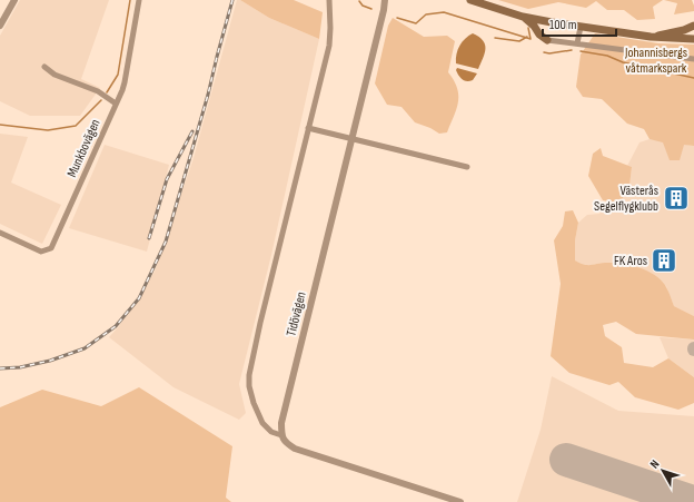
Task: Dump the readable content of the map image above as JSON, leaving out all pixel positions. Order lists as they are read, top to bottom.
{
  "streets": {
    "street": ["Munkbovägen", "Tidövägen"]
  },
  "parks": ["Johannisbergs våtmarkspark"],
  "places": {
    "building": ["Västerås Segelflygklubb", "FK Aros"]
  },
  "scale_bar": "100 m",
  "north": "top left"
}
